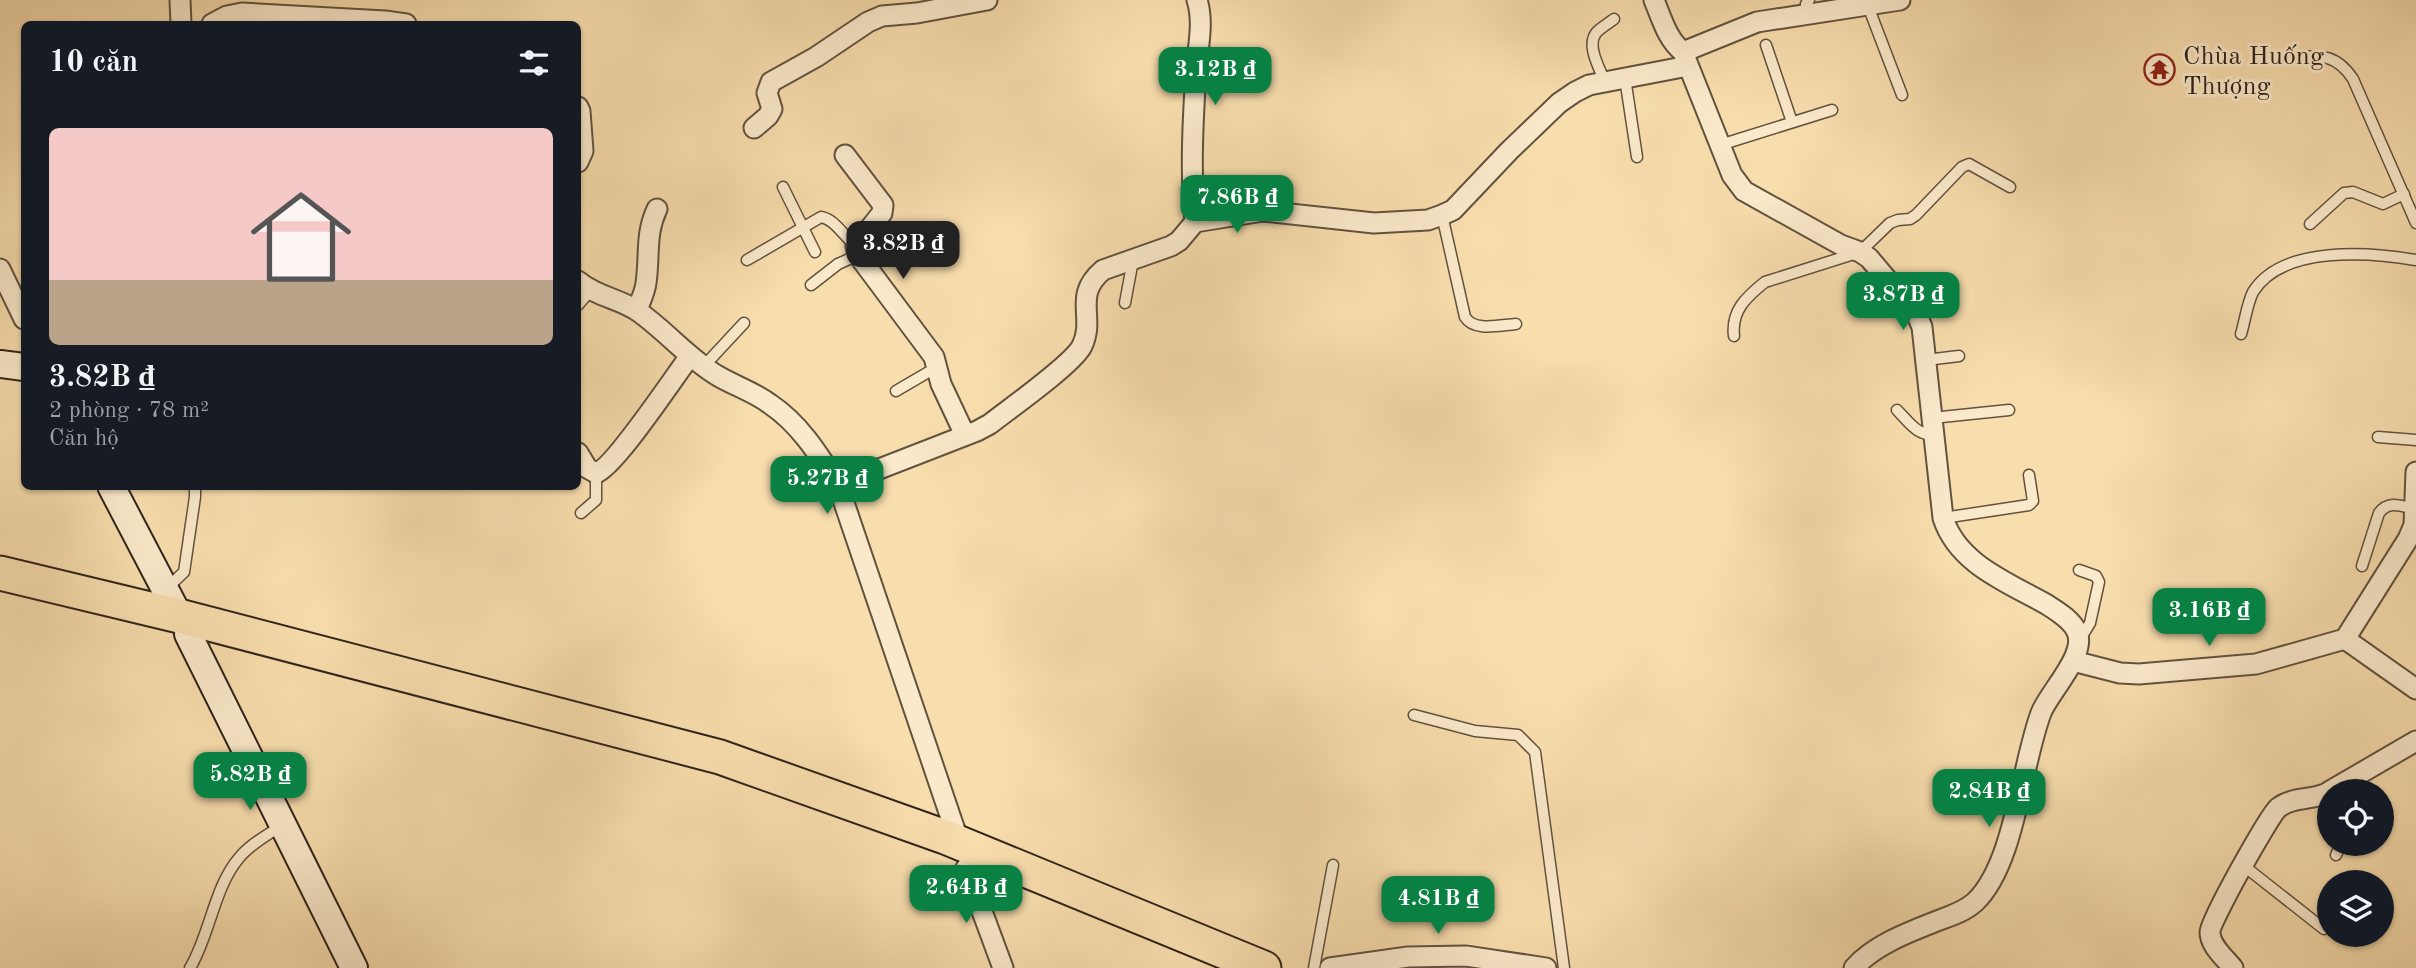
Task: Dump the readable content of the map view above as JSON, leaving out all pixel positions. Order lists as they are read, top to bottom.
{
  "places": {
    "temple": ["Chùa Huống Thượng"]
  },
  "page": {
    "heading": "10 căn",
    "price": [
      "3.12B ₫",
      "7.86B ₫",
      "3.82B ₫",
      "3.87B ₫",
      "5.27B ₫",
      "3.16B ₫",
      "5.82B ₫",
      "2.84B ₫",
      "2.64B ₫",
      "4.81B ₫"
    ],
    "list": [
      {
        "name": "3.82B ₫",
        "note": "2 phòng · 78 m² · Căn hộ"
      }
    ]
  }
}
